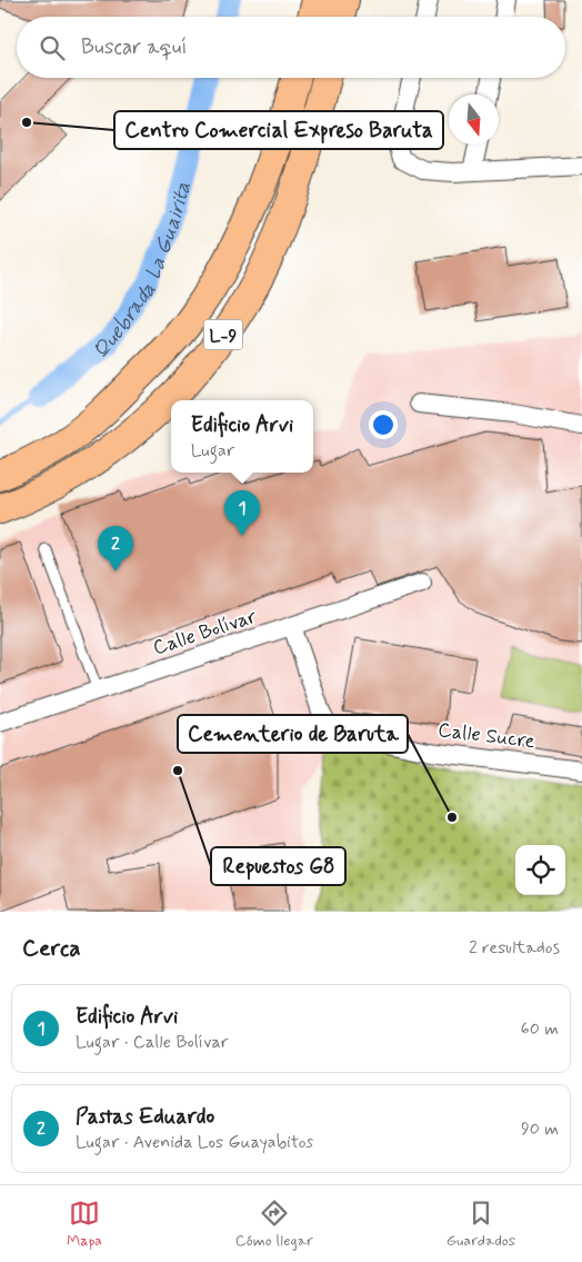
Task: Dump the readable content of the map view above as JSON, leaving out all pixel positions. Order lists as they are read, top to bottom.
{
  "streets": {
    "main road": ["L-9"],
    "street": ["Calle Bolívar", "Calle Sucre"]
  },
  "crossings": [
    ["Calle Bolívar", "Calle Sucre"]
  ],
  "water": ["Quebrada La Guairita"],
  "places": ["Centro Comercial Expreso Baruta", "Repuestos G8", "Cementerio de Baruta"],
  "north": "bottom",
  "page": {
    "search": "Buscar aquí",
    "popup": ["Edificio Arvi", "Lugar"],
    "pins": ["1", "2"],
    "heading": ["Cerca", "2 resultados"],
    "list": [
      {
        "mark": "1",
        "name": "Edificio Arvi",
        "note": "Lugar · Calle Bolívar",
        "value": "60 m"
      },
      {
        "mark": "2",
        "name": "Pastas Eduardo",
        "note": "Lugar · Avenida Los Guayabitos",
        "value": "90 m"
      }
    ],
    "nav": ["Mapa", "Cómo llegar", "Guardados"]
  }
}
